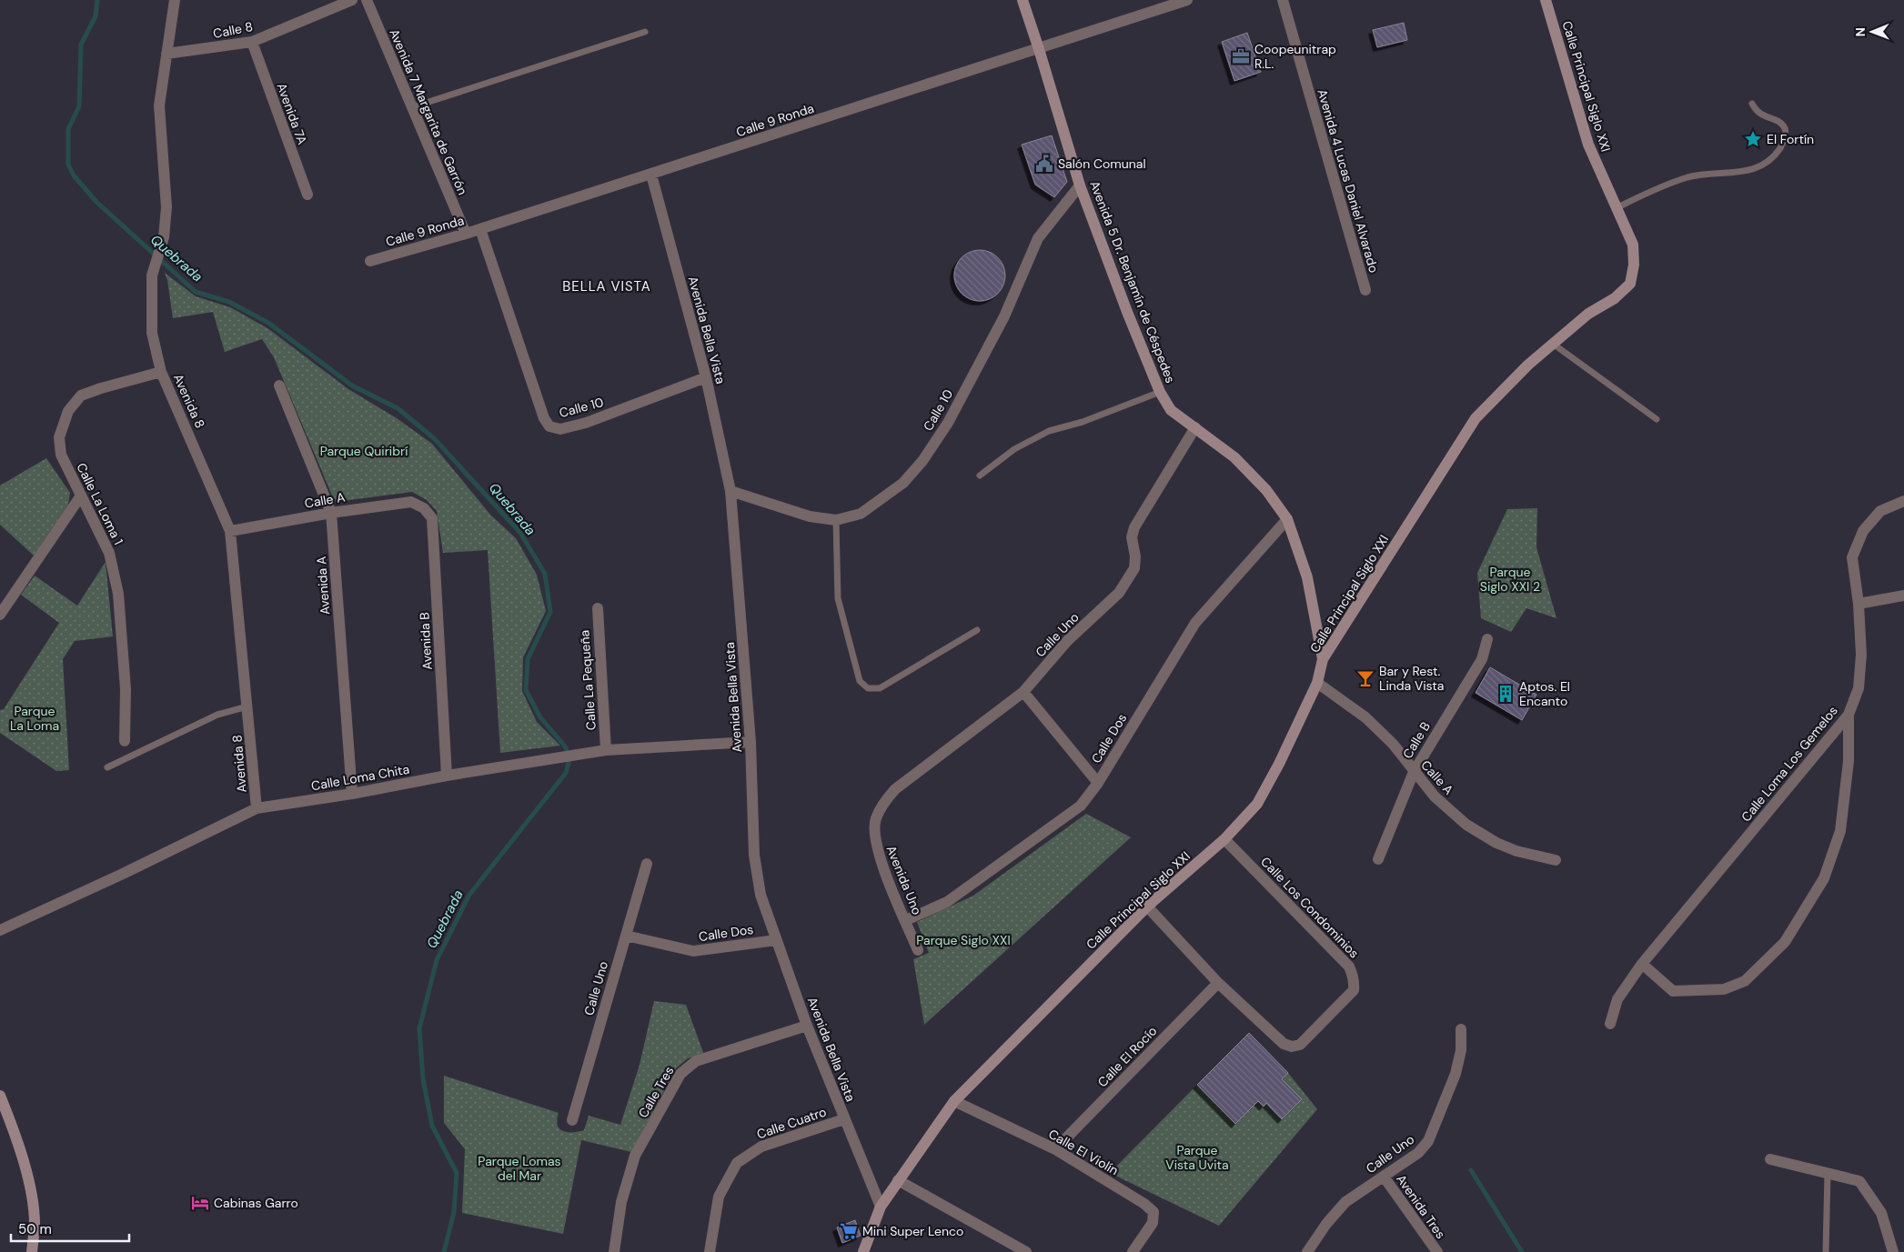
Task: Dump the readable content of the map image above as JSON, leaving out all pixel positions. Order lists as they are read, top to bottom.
{
  "streets": {
    "street": [
      "Calle 8",
      "Calle Principal Siglo XXI",
      "Avenida 7 Margarita de Garrón",
      "Avenida 7A",
      "Calle 9 Ronda",
      "Avenida 4 Lucas Daniel Alvarado",
      "Avenida 5 Dr. Benjamín de Céspedes",
      "Avenida Bella Vista",
      "Avenida 8",
      "Calle 10",
      "Calle A",
      "Calle La Loma 1",
      "Avenida A",
      "Calle Uno",
      "Avenida B",
      "Calle La Pequeña",
      "Calle Dos",
      "Calle B",
      "Calle Loma Los Gemelos",
      "Calle Loma Chita",
      "Avenida Uno",
      "Calle Los Condominios",
      "Calle El Rocío",
      "Calle Tres",
      "Calle Cuatro",
      "Calle El Violín",
      "Avenida Tres"
    ]
  },
  "crossings": [
    ["Calle 8", "Avenida 7A"],
    ["Calle 8", "Avenida 8"],
    ["Calle Principal Siglo XXI", "Avenida 5 Dr. Benjamín de Céspedes"],
    ["Calle Principal Siglo XXI", "Avenida Bella Vista"],
    ["Calle Principal Siglo XXI", "Calle A"],
    ["Calle Principal Siglo XXI", "Calle Los Condominios"],
    ["Calle Principal Siglo XXI", "Calle El Violín"],
    ["Avenida 7 Margarita de Garrón", "Calle 9 Ronda"],
    ["Calle 9 Ronda", "Avenida 5 Dr. Benjamín de Céspedes"],
    ["Calle 9 Ronda", "Avenida Bella Vista"],
    ["Calle 9 Ronda", "Calle 10"],
    ["Avenida 5 Dr. Benjamín de Céspedes", "Calle 10"],
    ["Avenida 5 Dr. Benjamín de Céspedes", "Calle Uno"],
    ["Avenida 5 Dr. Benjamín de Céspedes", "Calle Dos"],
    ["Avenida Bella Vista", "Calle 10"],
    ["Avenida Bella Vista", "Calle Dos"],
    ["Avenida Bella Vista", "Calle Loma Chita"],
    ["Avenida Bella Vista", "Calle Tres"],
    ["Avenida Bella Vista", "Calle Cuatro"],
    ["Avenida 8", "Calle A"],
    ["Avenida 8", "Calle La Loma 1"],
    ["Avenida 8", "Calle Loma Chita"],
    ["Calle A", "Avenida A"],
    ["Calle A", "Avenida B"],
    ["Calle A", "Calle B"],
    ["Avenida A", "Calle Loma Chita"],
    ["Calle Uno", "Calle Dos"],
    ["Calle Uno", "Avenida Uno"],
    ["Calle Uno", "Avenida Tres"],
    ["Avenida B", "Calle Loma Chita"],
    ["Calle La Pequeña", "Calle Loma Chita"],
    ["Calle Dos", "Avenida Uno"],
    ["Calle Los Condominios", "Calle El Rocío"],
    ["Calle El Rocío", "Calle El Violín"]
  ],
  "districts": ["BELLA VISTA"],
  "water": ["Quebrada"],
  "parks": [
    "Parque Quiribrí",
    "Parque Siglo XXI 2",
    "Parque La Loma",
    "Parque Siglo XXI",
    "Parque Vista Uvita",
    "Parque Lomas del Mar"
  ],
  "places": {
    "office": ["Coopeunitrap R.L."],
    "place": ["El Fortín"],
    "public building": ["Salón Comunal"],
    "bar": ["Bar y Rest. Linda Vista"],
    "building": ["Aptos. El Encanto"],
    "hotel": ["Cabinas Garro"],
    "supermarket": ["Mini Super Lenco"]
  },
  "scale_bar": "50 m",
  "north": "left"
}
